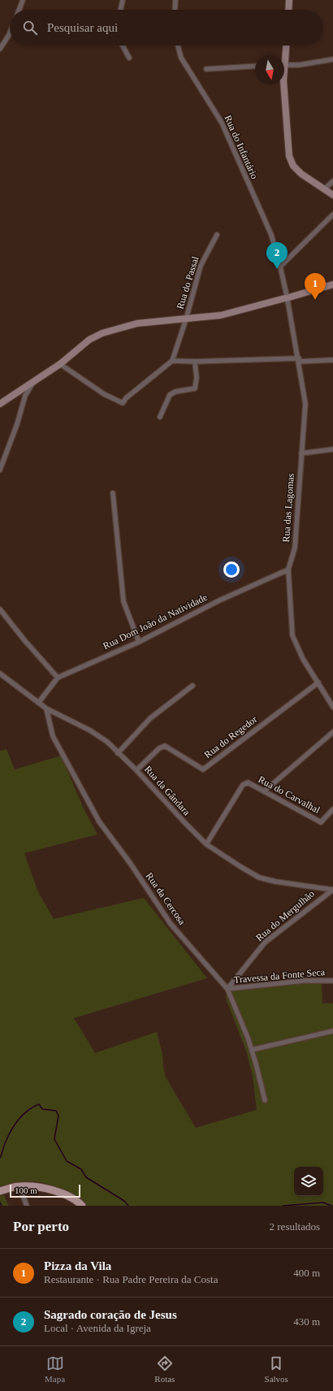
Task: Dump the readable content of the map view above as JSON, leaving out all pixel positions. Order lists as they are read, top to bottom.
{
  "streets": {
    "street": [
      "Rua do Infantário",
      "Rua do Passal",
      "Rua das Lagomas",
      "Rua Dom João da Natividade",
      "Rua do Regedor",
      "Rua da Gândara",
      "Rua do Carvalhal",
      "Rua da Cercosa",
      "Rua do Mergulhão",
      "Travessa da Fonte Seca"
    ]
  },
  "crossings": [
    ["Rua do Infantário", "Rua das Lagomas"],
    ["Rua das Lagomas", "Rua Dom João da Natividade"],
    ["Rua das Lagomas", "Rua do Regedor"],
    ["Rua Dom João da Natividade", "Rua da Gândara"],
    ["Rua do Regedor", "Rua da Gândara"],
    ["Rua da Gândara", "Rua do Carvalhal"],
    ["Rua da Gândara", "Rua da Cercosa"],
    ["Rua da Gândara", "Rua do Mergulhão"],
    ["Rua da Cercosa", "Rua do Mergulhão"],
    ["Rua da Cercosa", "Travessa da Fonte Seca"],
    ["Rua do Mergulhão", "Travessa da Fonte Seca"]
  ],
  "scale_bar": "100 m",
  "north": "bottom",
  "page": {
    "search": "Pesquisar aqui",
    "pins": ["2", "1"],
    "scale": "100 m",
    "heading": ["Por perto", "2 resultados"],
    "list": [
      {
        "mark": "1",
        "name": "Pizza da Vila",
        "note": "Restaurante · Rua Padre Pereira da Costa",
        "value": "400 m"
      },
      {
        "mark": "2",
        "name": "Sagrado coração de Jesus",
        "note": "Local · Avenida da Igreja",
        "value": "430 m"
      }
    ],
    "nav": ["Mapa", "Rotas", "Salvos"]
  }
}
